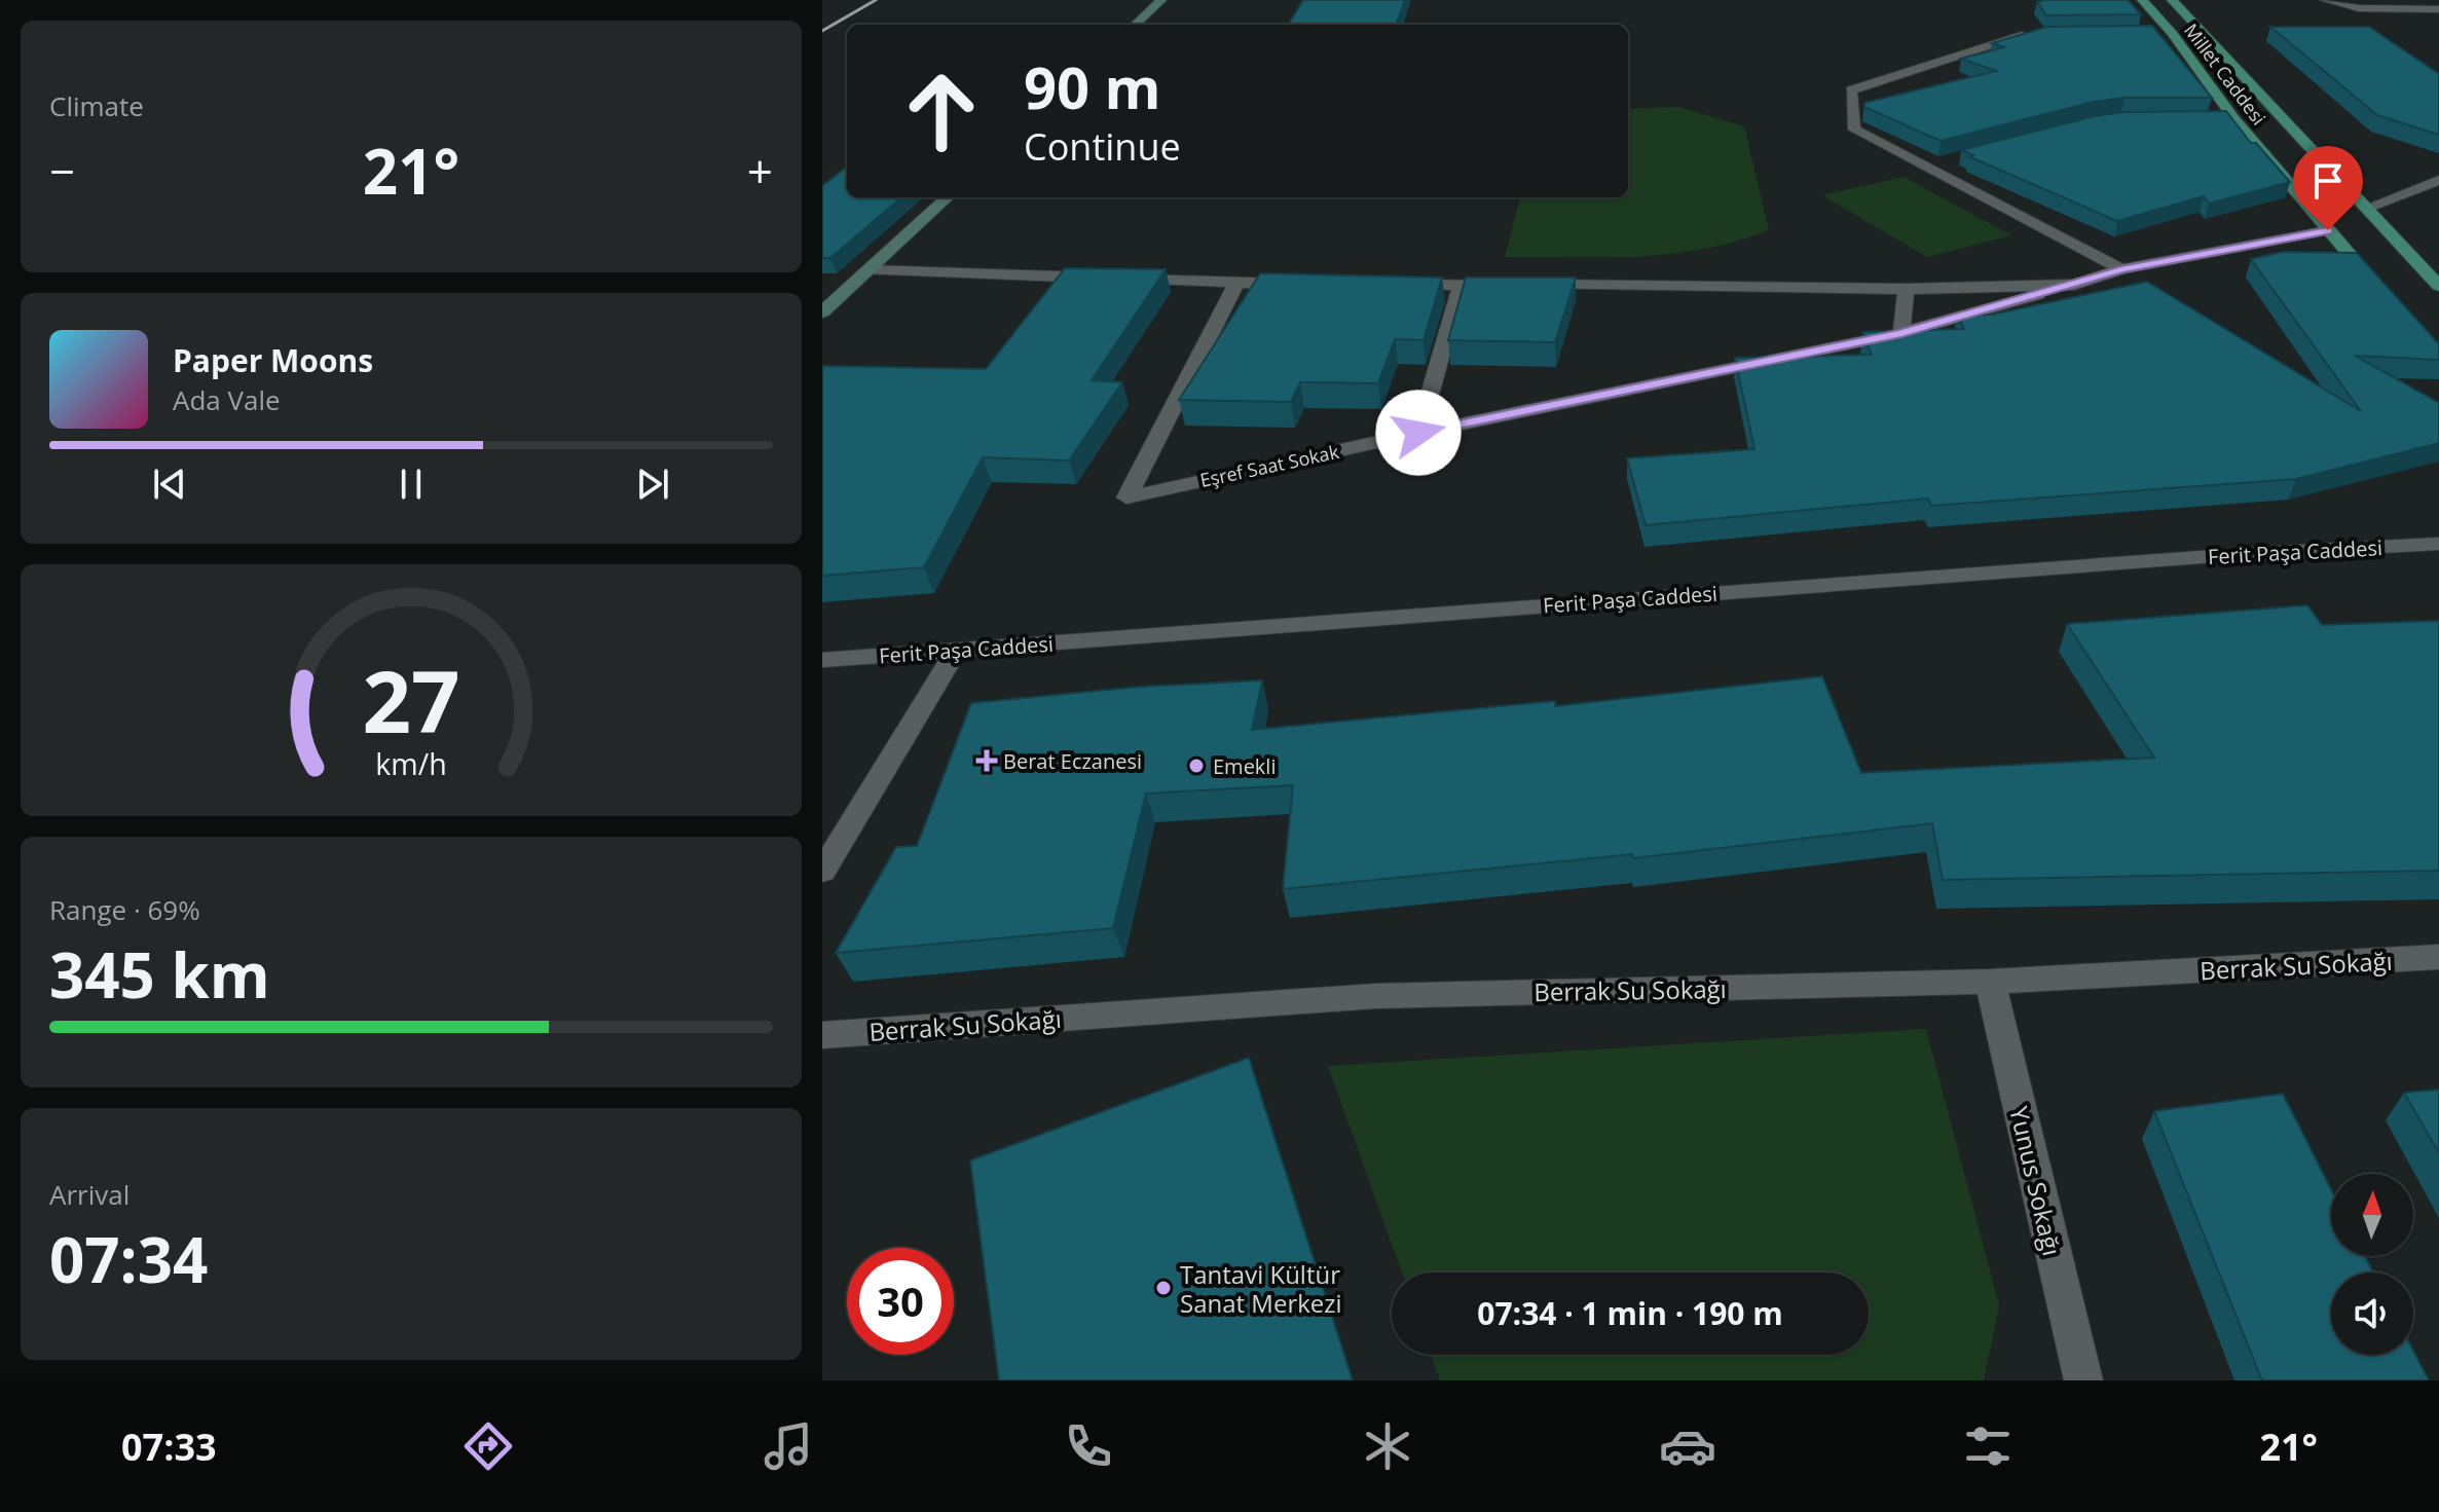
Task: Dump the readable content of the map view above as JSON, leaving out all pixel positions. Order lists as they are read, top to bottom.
{
  "streets": {
    "main road": ["Millet Caddesi"],
    "street": [
      "Eşref Saat Sokak",
      "Ferit Paşa Caddesi",
      "Berrak Su Sokağı",
      "Yunus Sokağı"
    ]
  },
  "crossings": [
    ["Berrak Su Sokağı", "Yunus Sokağı"]
  ],
  "places": {
    "health": ["Berat Eczanesi"],
    "other": ["Emekli", "Tantavi Kültür Sanat Merkezi"]
  },
  "north": "top",
  "page": {
    "tile": [
      "Climate",
      ["Range · 69%", "345 km"],
      ["Arrival", "07:34"]
    ],
    "turn": ["90 m", "Continue"],
    "heat": ["−", "21°", "+"],
    "song": ["Paper Moons", "Ada Vale"],
    "limit": "30",
    "trip": "07:34 · 1 min · 190 m",
    "tabs": ["07:33", "21°"],
    "gauge": ["27", "km/h"]
  }
}
